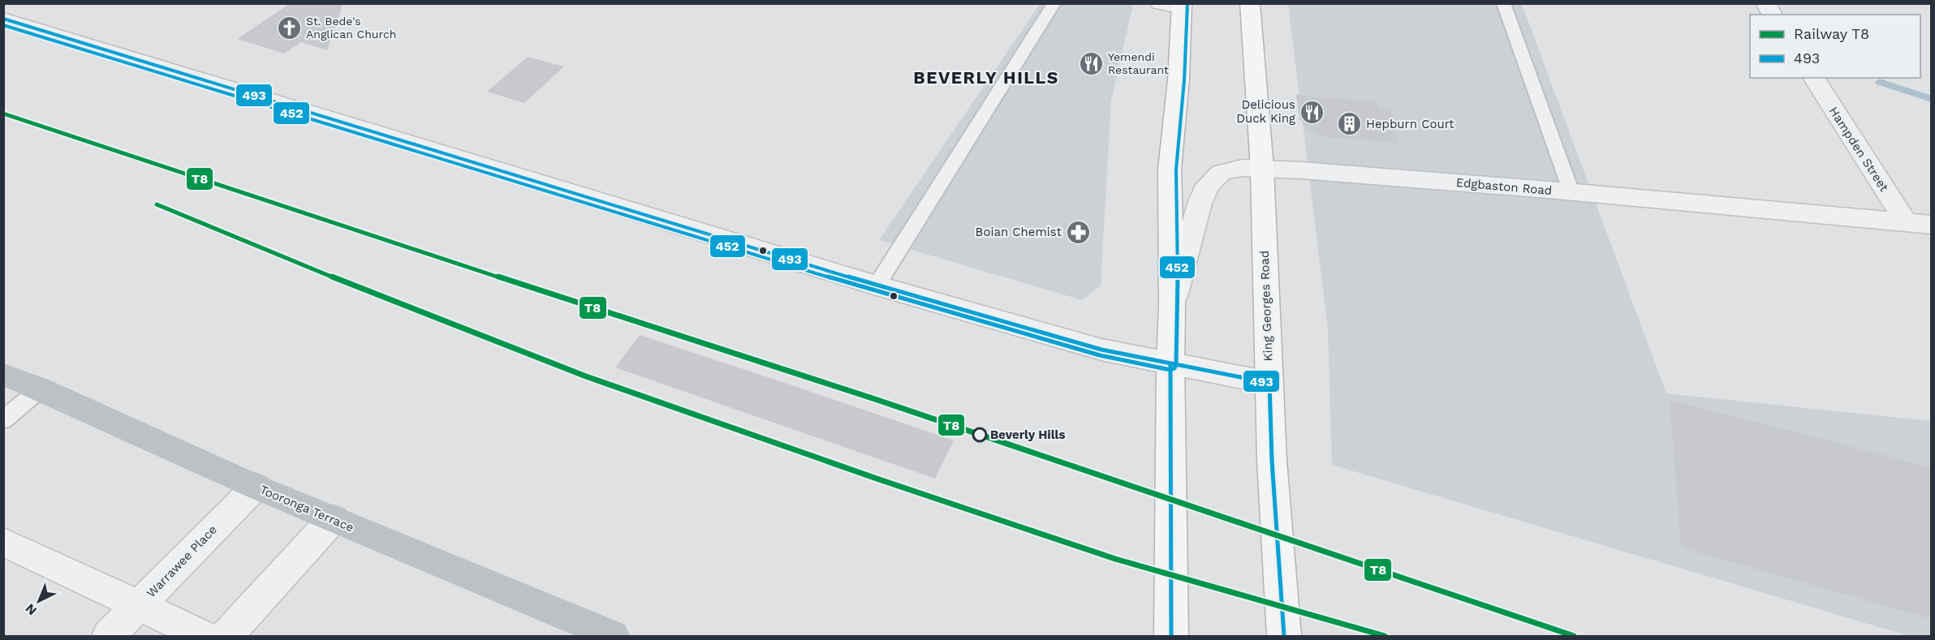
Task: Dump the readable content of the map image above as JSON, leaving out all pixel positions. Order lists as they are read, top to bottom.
{
  "streets": {
    "highway": ["King Georges Road"],
    "main road": ["Tooronga Terrace"],
    "street": ["Hampden Street", "Edgbaston Road", "Warrawee Place"]
  },
  "crossings": [
    ["Hampden Street", "Edgbaston Road"],
    ["Edgbaston Road", "King Georges Road"],
    ["Tooronga Terrace", "Warrawee Place"]
  ],
  "districts": ["BEVERLY HILLS"],
  "places": {
    "church": ["St. Bede's Anglican Church"],
    "restaurant": ["Yemendi Restaurant", "Delicious Duck King"],
    "building": ["Hepburn Court"],
    "pharmacy": ["Boian Chemist"],
    "other": ["Beverly Hills"]
  },
  "lines": ["transit line 452", "transit line 493", "rail line T8"],
  "legend": ["Railway T8", "493"],
  "north": "bottom left"
}
